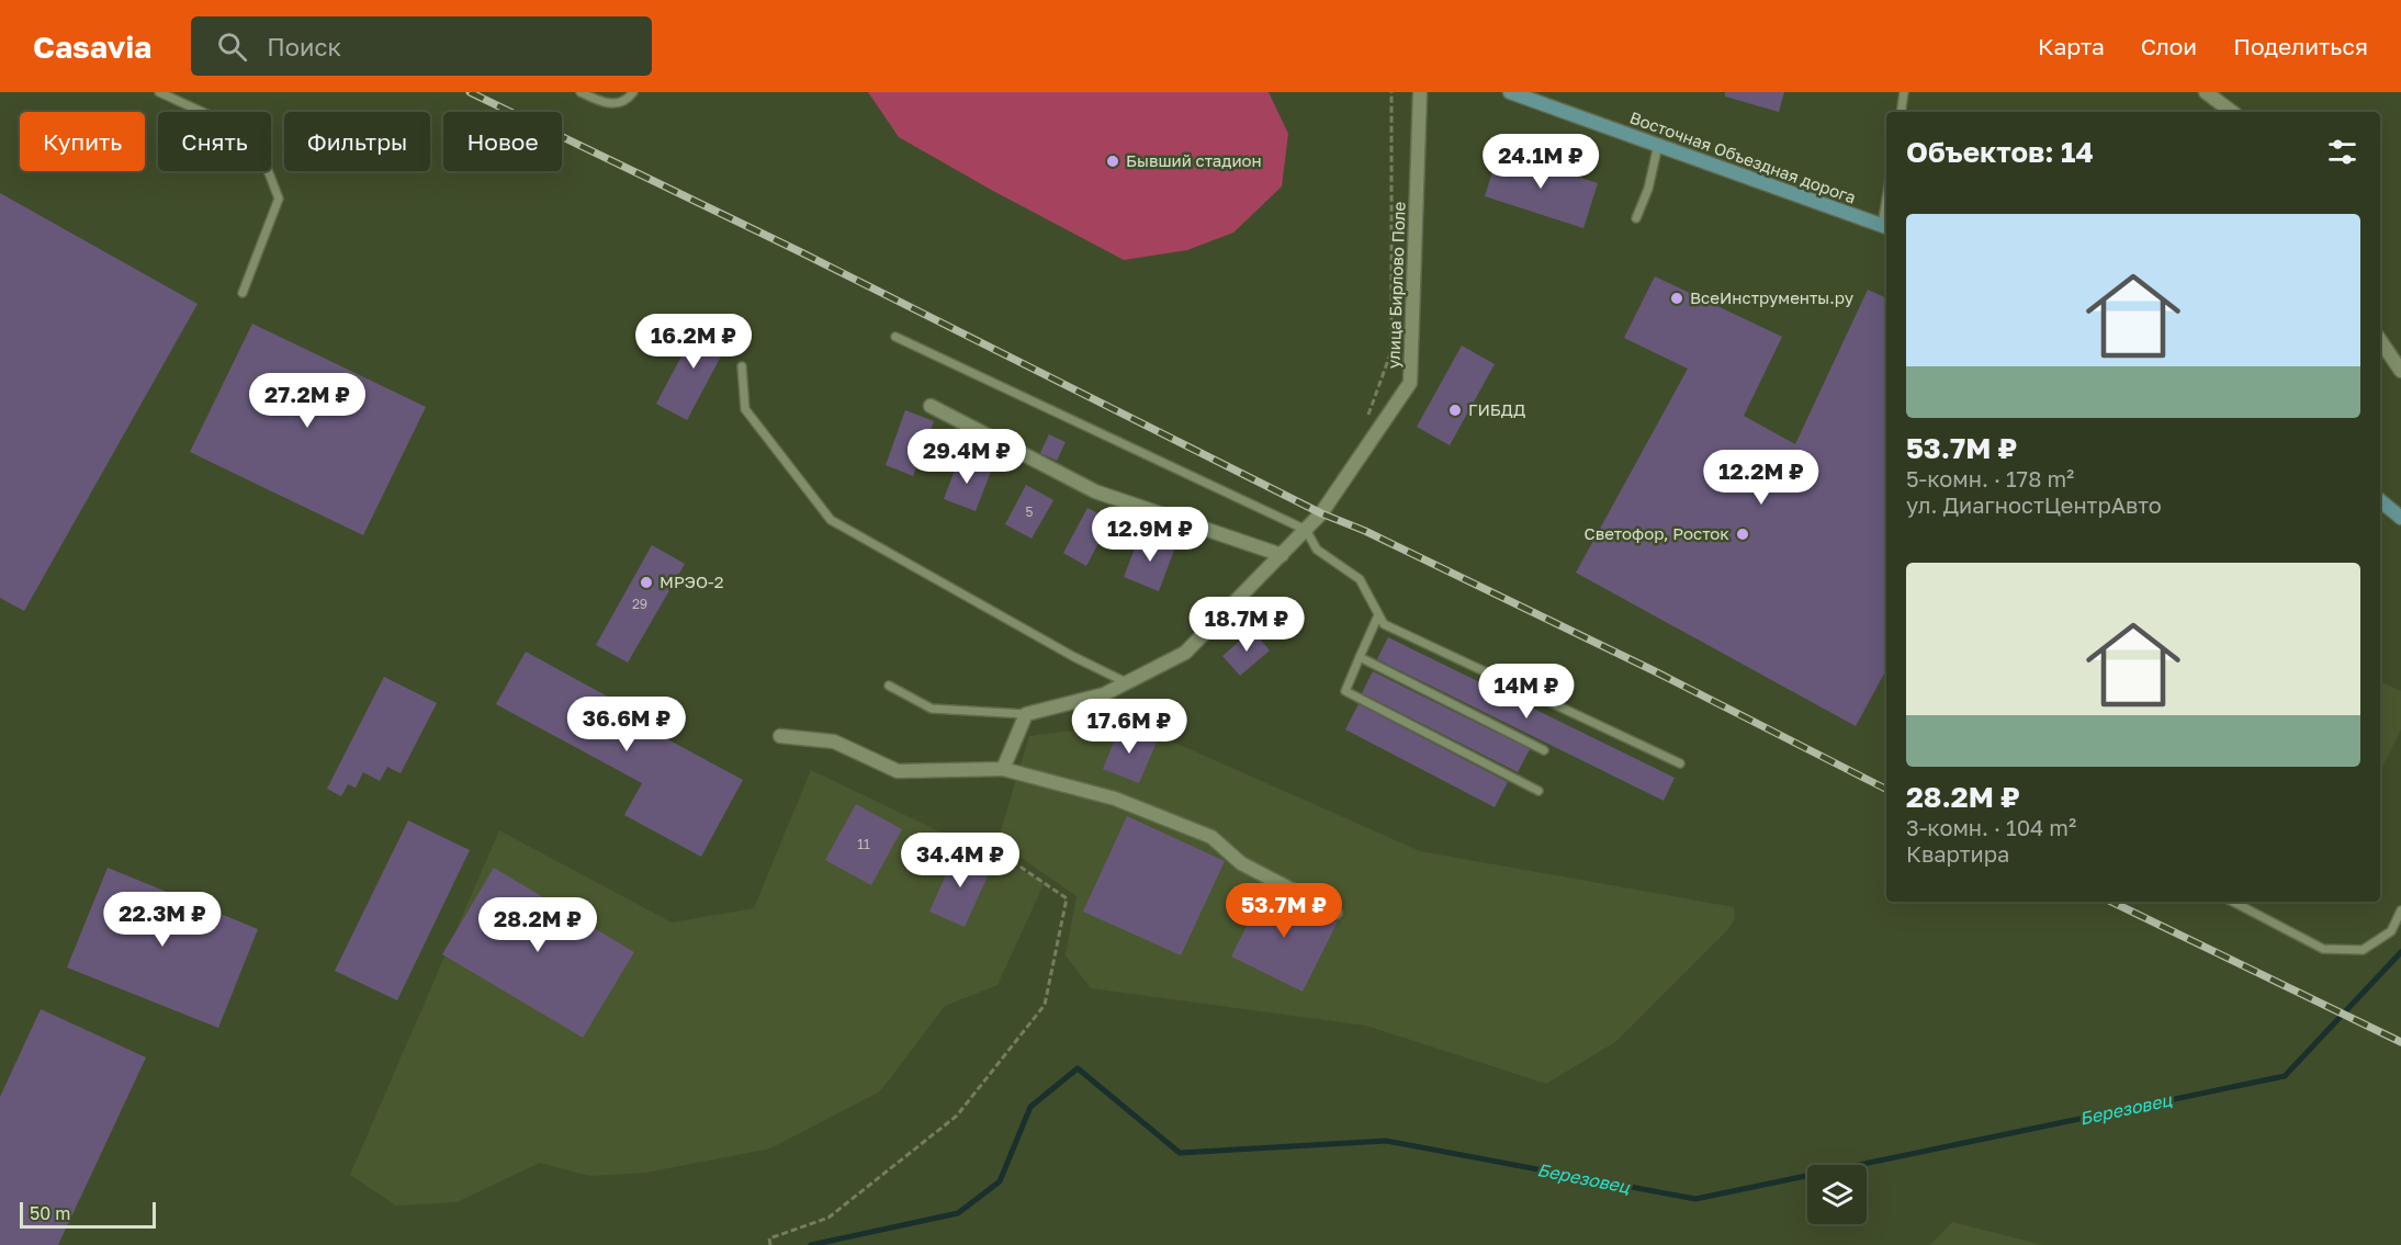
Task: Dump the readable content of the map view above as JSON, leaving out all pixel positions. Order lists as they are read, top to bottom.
{
  "streets": {
    "main road": ["Восточная Объездная дорога"],
    "street": ["улица Бирлово Поле"]
  },
  "water": ["Березовец"],
  "places": [
    "Бывший стадион",
    "ВсеИнструменты.ру",
    "ГИБДД",
    "Светофор, Росток",
    "МРЭО-2"
  ],
  "house_numbers": ["5", "29", "11"],
  "scale_bar": "50 m",
  "page": {
    "header": "Casavia",
    "search": "Поиск",
    "nav": ["Карта", "Слои", "Поделиться"],
    "chip": [
      "Купить",
      "Снять",
      "Фильтры",
      "Новое"
    ],
    "heading": "Объектов: 14",
    "price": [
      "24.1M ₽",
      "16.2M ₽",
      "27.2M ₽",
      "29.4M ₽",
      "12.2M ₽",
      "12.9M ₽",
      "18.7M ₽",
      "14M ₽",
      "36.6M ₽",
      "17.6M ₽",
      "34.4M ₽",
      "53.7M ₽",
      "22.3M ₽",
      "28.2M ₽"
    ],
    "list": [
      {
        "name": "53.7M ₽",
        "note": "5-комн. · 178 m² · ул. ДиагностЦентрАвто"
      },
      {
        "name": "28.2M ₽",
        "note": "3-комн. · 104 m² · Квартира"
      }
    ],
    "scale": "50 m"
  }
}
